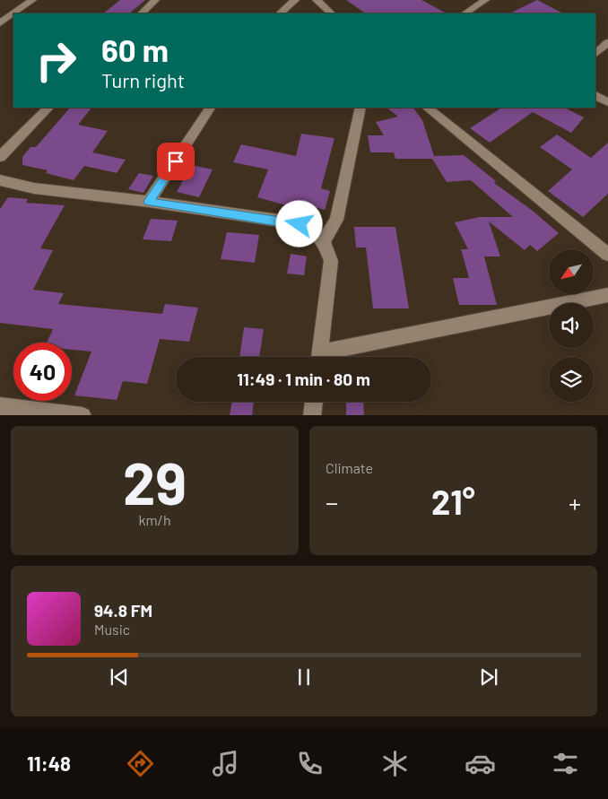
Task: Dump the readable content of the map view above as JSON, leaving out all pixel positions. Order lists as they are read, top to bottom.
{
  "north": "bottom left",
  "page": {
    "turn": ["60 m", "Turn right"],
    "limit": "40",
    "trip": "11:49 · 1 min · 80 m",
    "tile": [
      ["29", "km/h"],
      "Climate"
    ],
    "heat": ["−", "21°", "+"],
    "song": ["94.8 FM", "Music"],
    "tabs": "11:48"
  }
}
